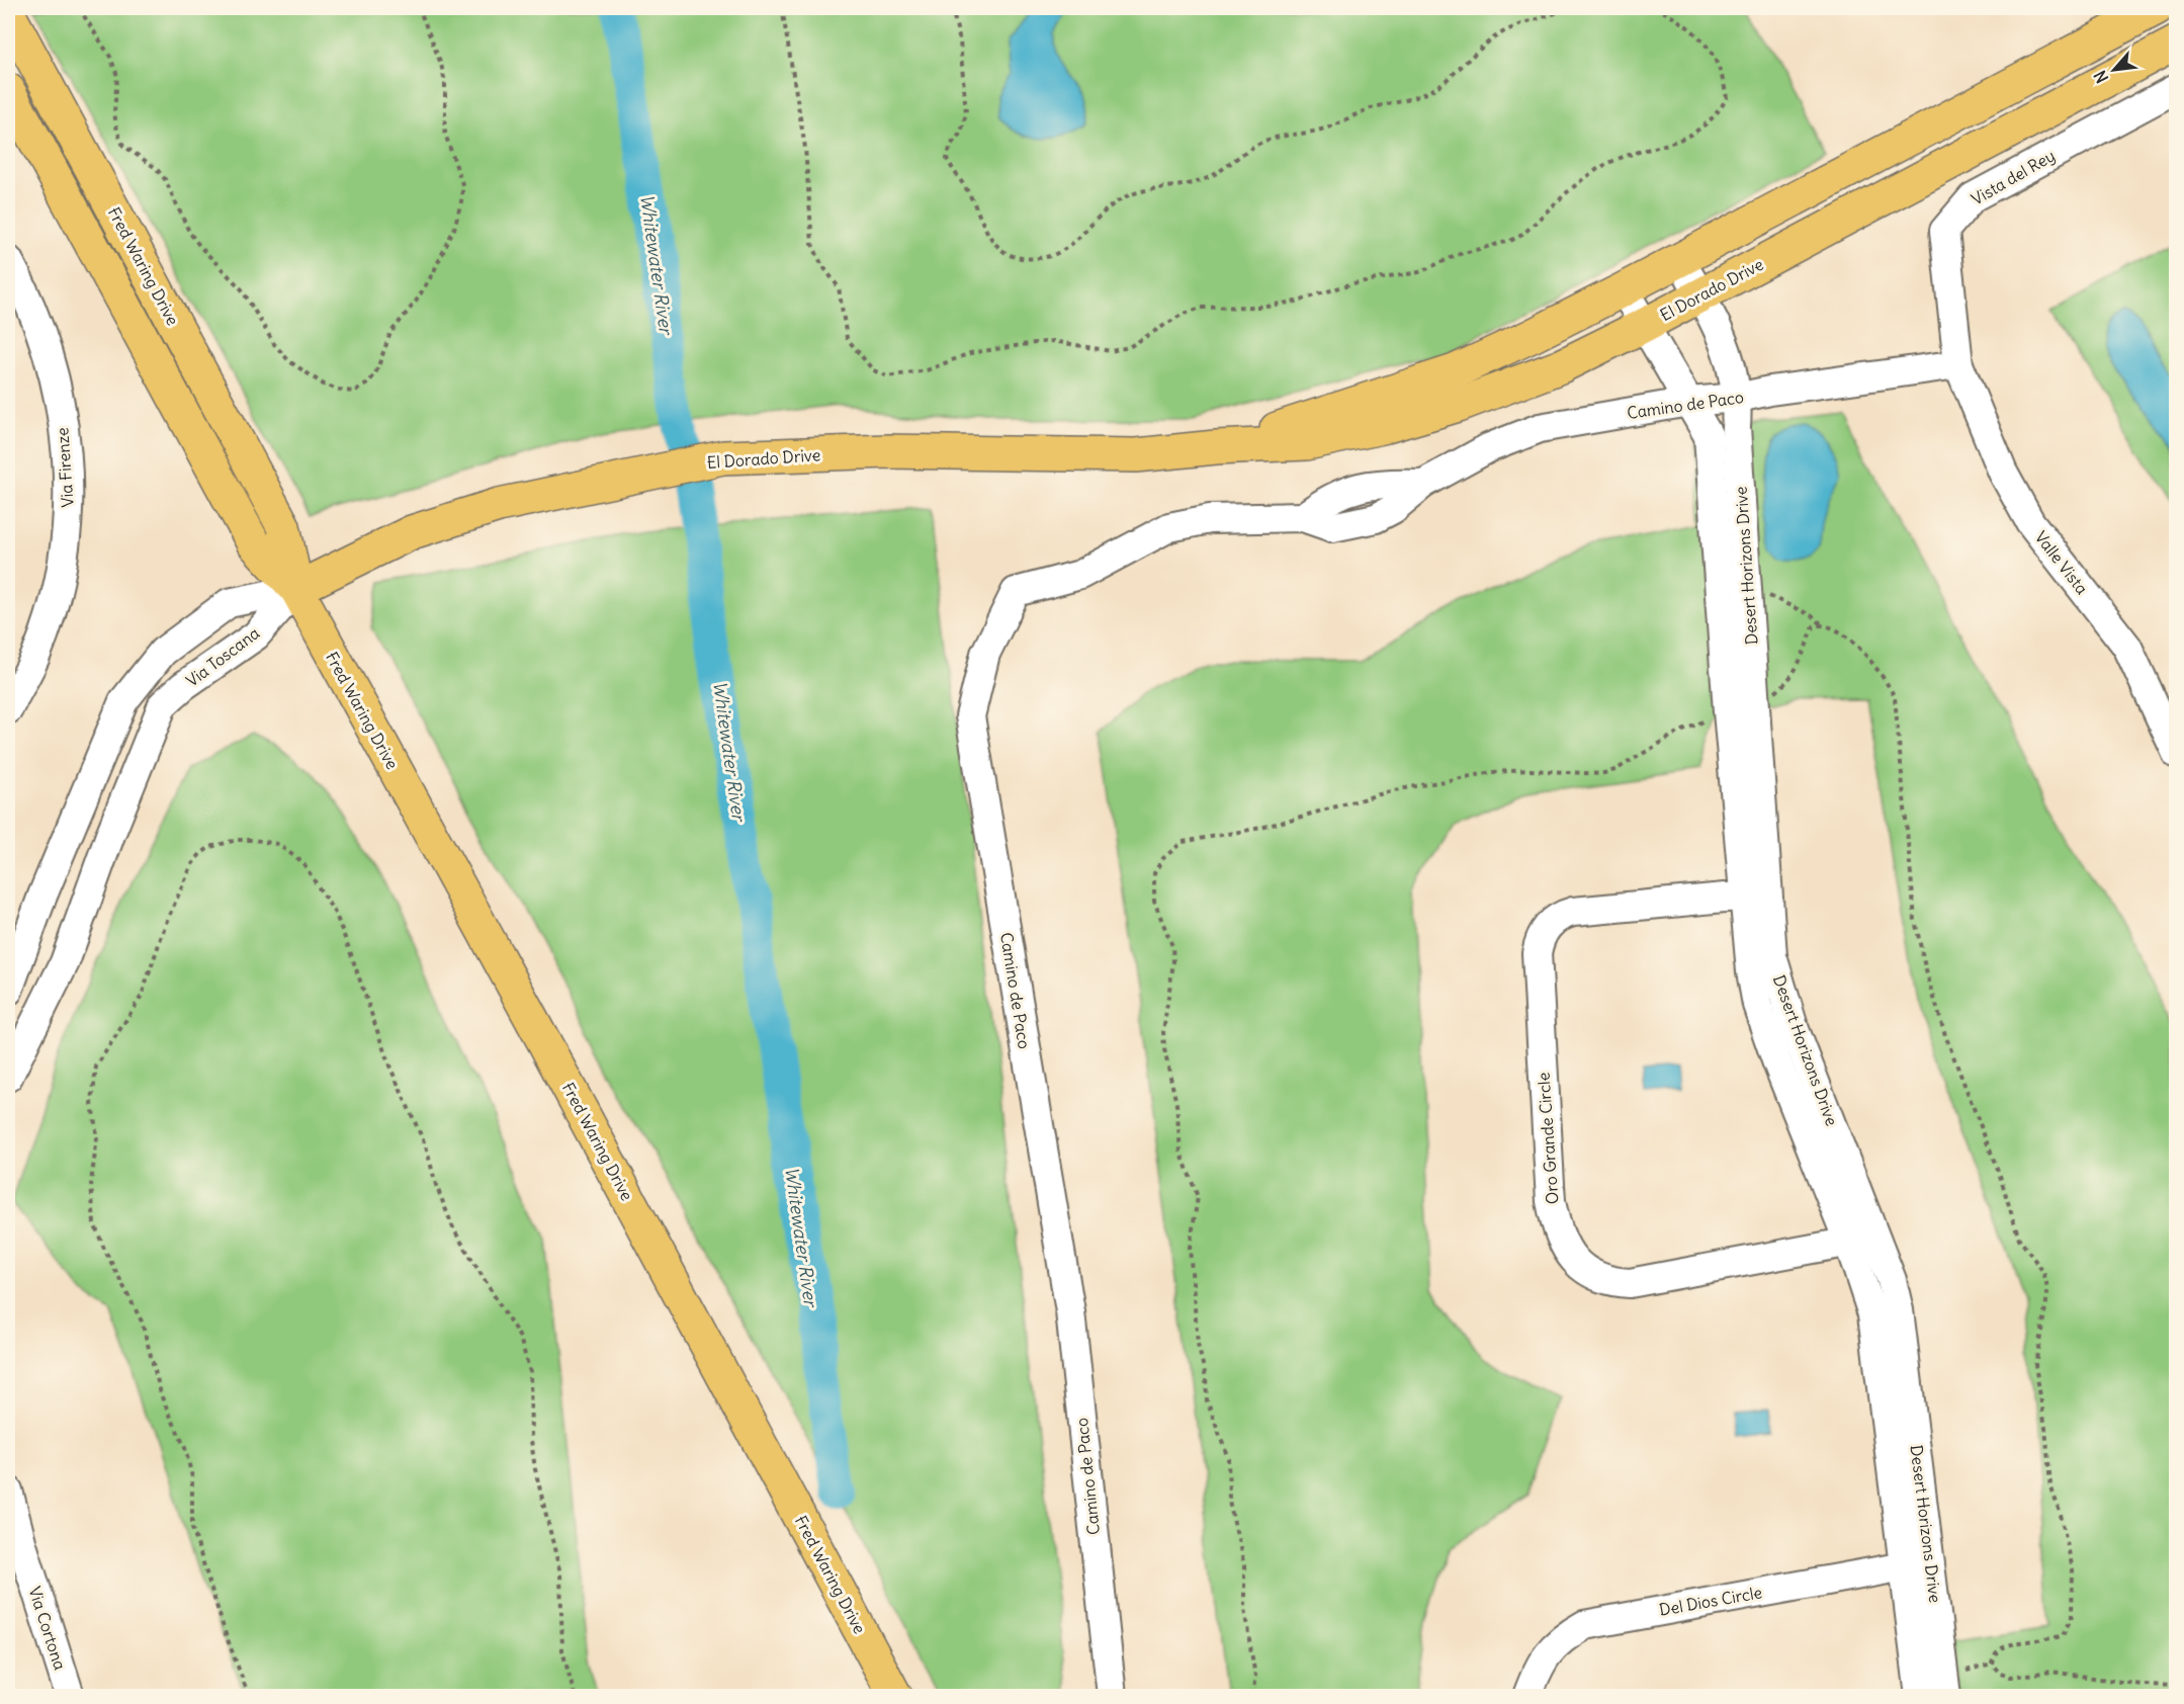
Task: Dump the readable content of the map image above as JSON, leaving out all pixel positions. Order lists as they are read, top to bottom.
{
  "streets": {
    "main road": ["Fred Waring Drive", "El Dorado Drive"],
    "street": [
      "Vista del Rey",
      "Camino de Paco",
      "Via Firenze",
      "Valle Vista",
      "Desert Horizons Drive",
      "Via Toscana",
      "Oro Grande Circle",
      "Del Dios Circle",
      "Via Cortona"
    ]
  },
  "crossings": [
    ["Vista del Rey", "Camino de Paco"],
    ["Vista del Rey", "Valle Vista"],
    ["Fred Waring Drive", "El Dorado Drive"],
    ["Fred Waring Drive", "Via Toscana"],
    ["El Dorado Drive", "Desert Horizons Drive"],
    ["El Dorado Drive", "Via Toscana"],
    ["Camino de Paco", "Valle Vista"],
    ["Camino de Paco", "Desert Horizons Drive"],
    ["Desert Horizons Drive", "Oro Grande Circle"],
    ["Desert Horizons Drive", "Del Dios Circle"]
  ],
  "water": ["Whitewater River"],
  "north": "bottom left"
}
